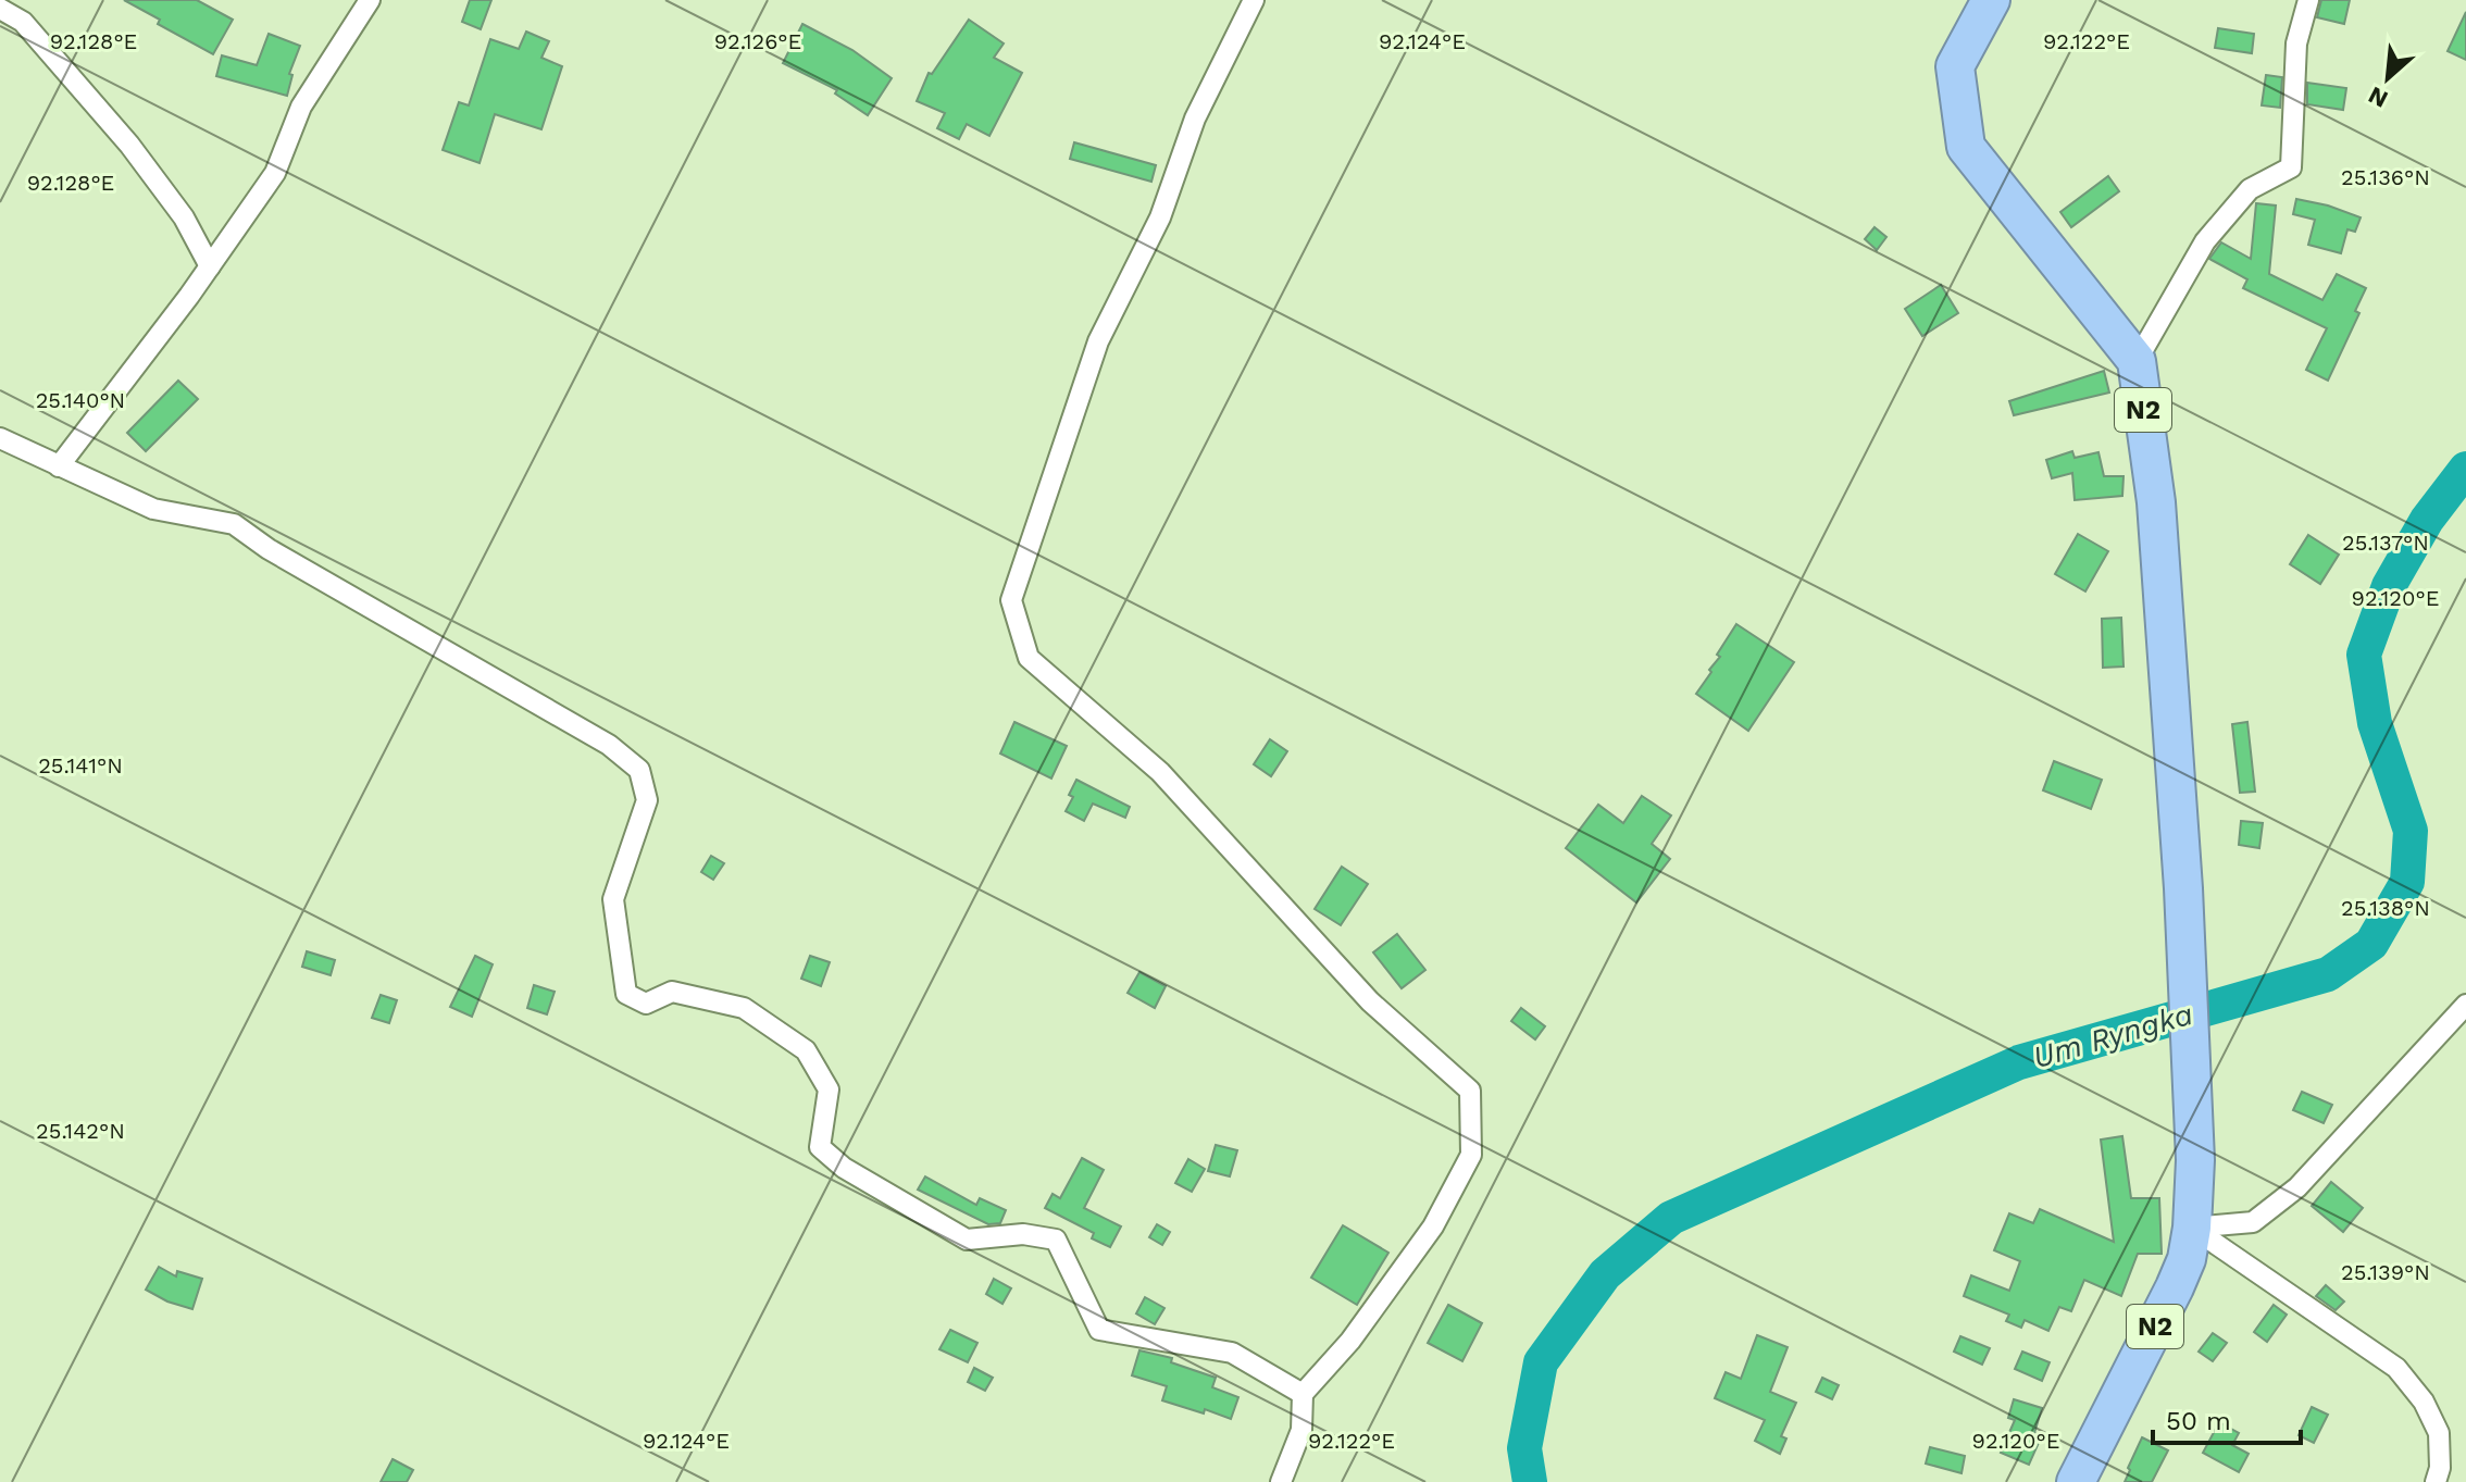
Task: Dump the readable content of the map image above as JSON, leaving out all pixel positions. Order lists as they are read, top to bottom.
{
  "streets": {
    "highway": ["N2"]
  },
  "water": ["Um Ryngka"],
  "scale_bar": "50 m",
  "north": "bottom left",
  "coordinates": [
    "92.128°E",
    "92.126°E",
    "92.124°E",
    "92.122°E",
    "25.136°N",
    "25.140°N",
    "25.137°N",
    "92.120°E",
    "25.141°N",
    "25.138°N",
    "25.142°N",
    "25.139°N"
  ]
}
